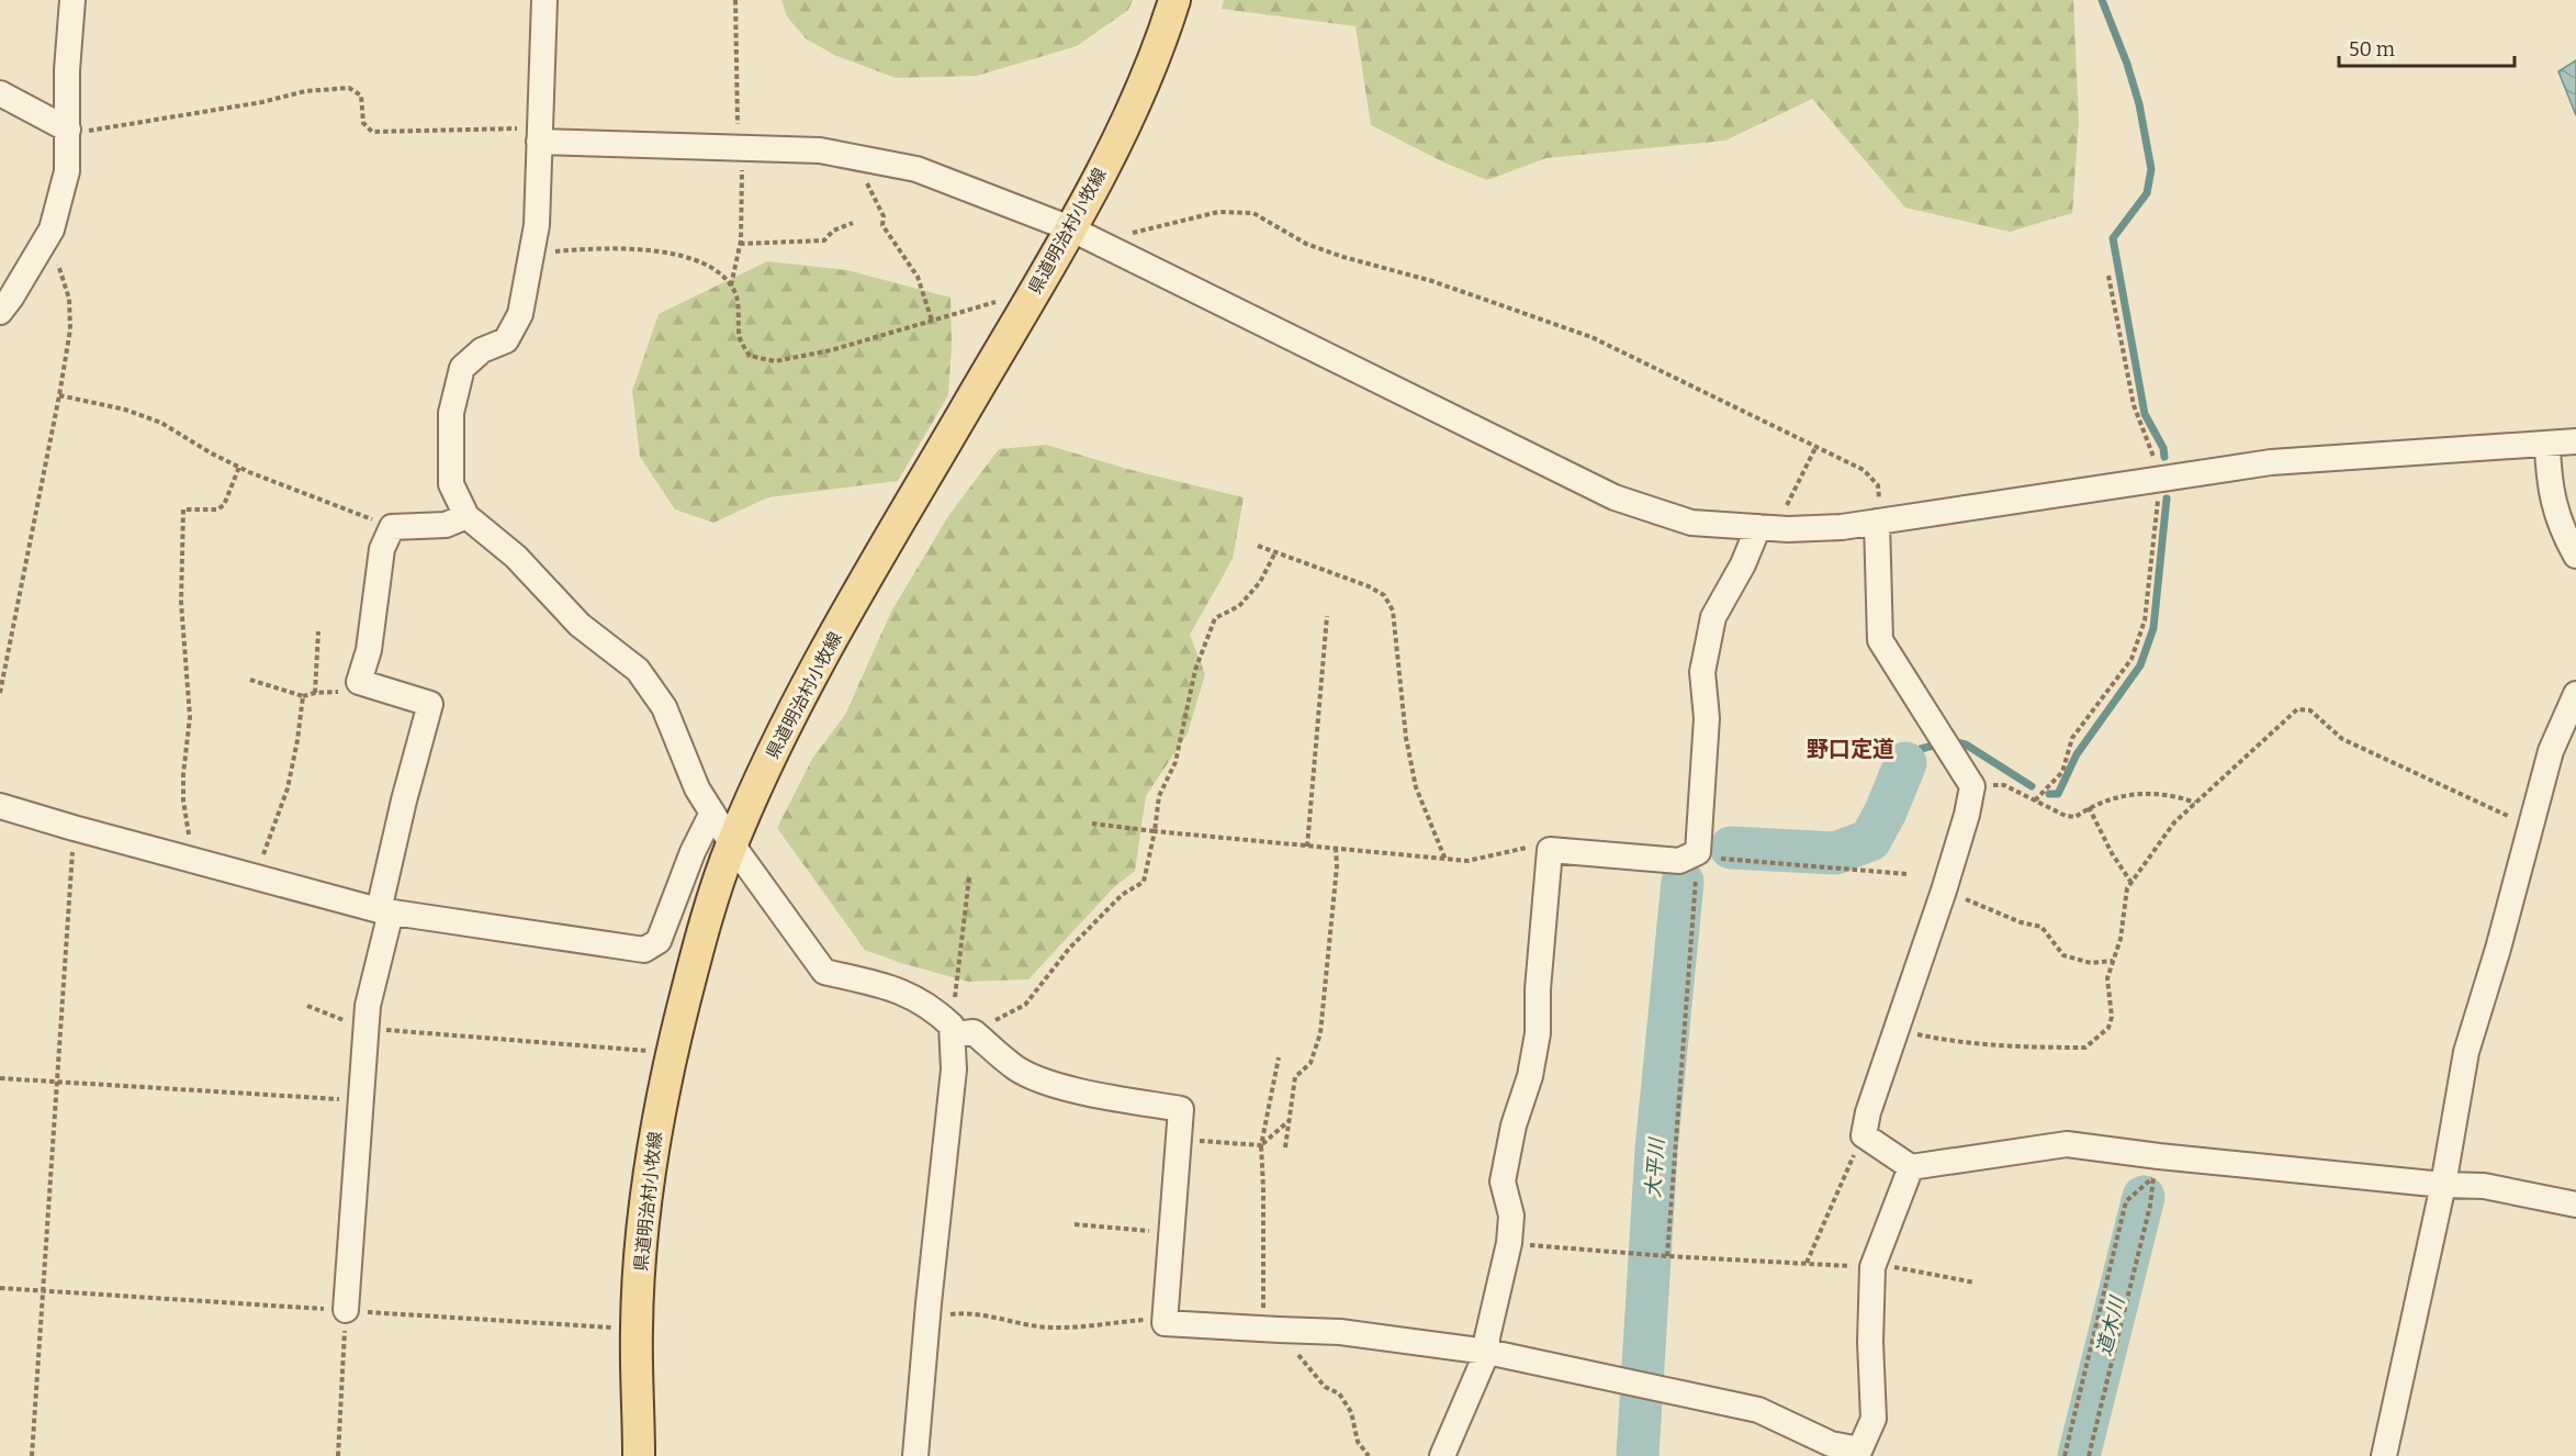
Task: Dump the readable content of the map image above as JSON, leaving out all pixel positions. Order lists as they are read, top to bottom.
{
  "streets": {
    "main road": ["県道明治村小牧線"]
  },
  "districts": ["野口定道"],
  "water": ["大平川", "道木川"],
  "scale_bar": "50 m"
}
